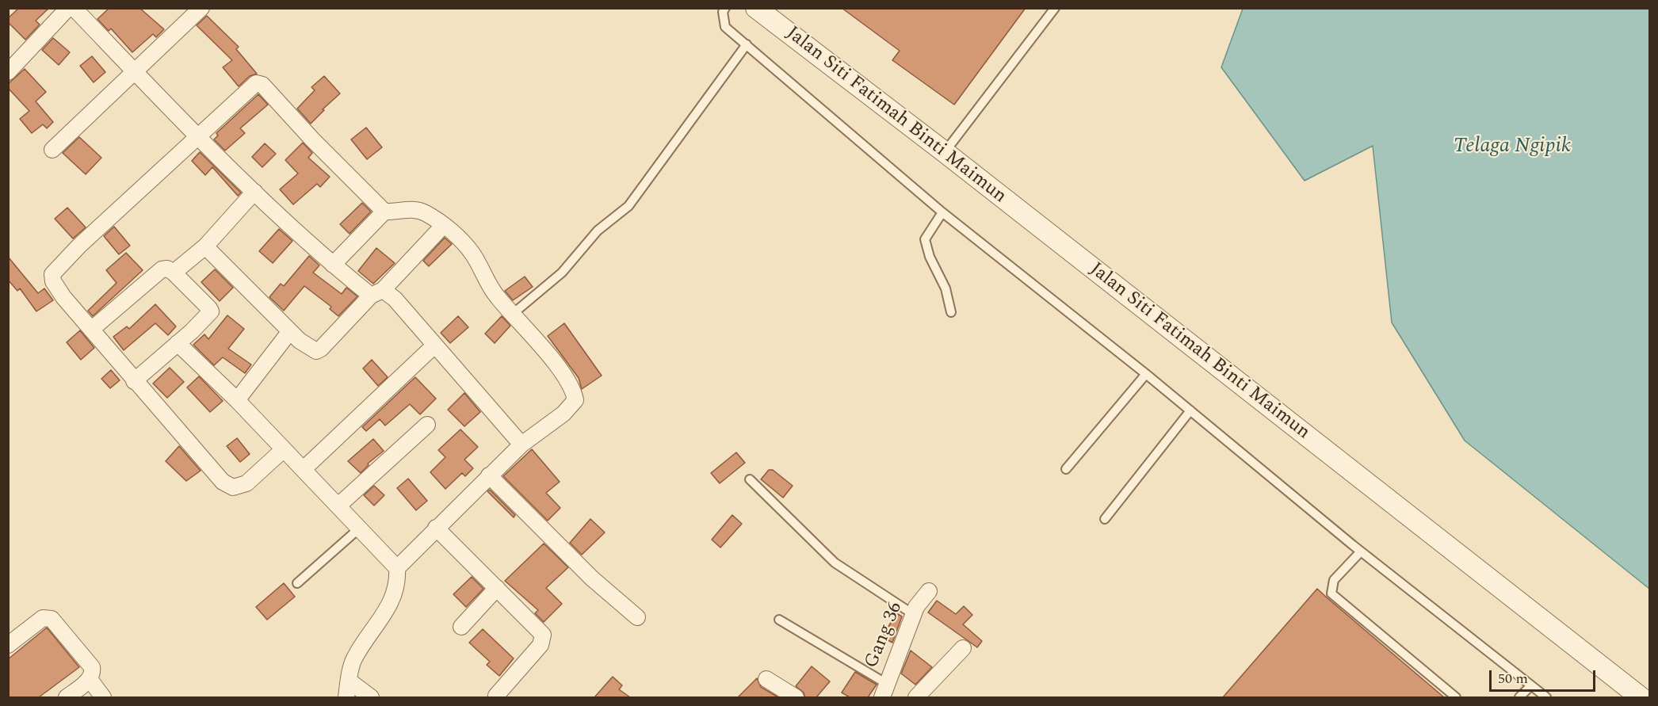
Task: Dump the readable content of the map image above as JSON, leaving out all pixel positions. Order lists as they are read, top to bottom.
{
  "streets": {
    "street": ["Jalan Siti Fatimah Binti Maimun", "Gang 36"]
  },
  "water": ["Telaga Ngipik"],
  "scale_bar": "50 m"
}
